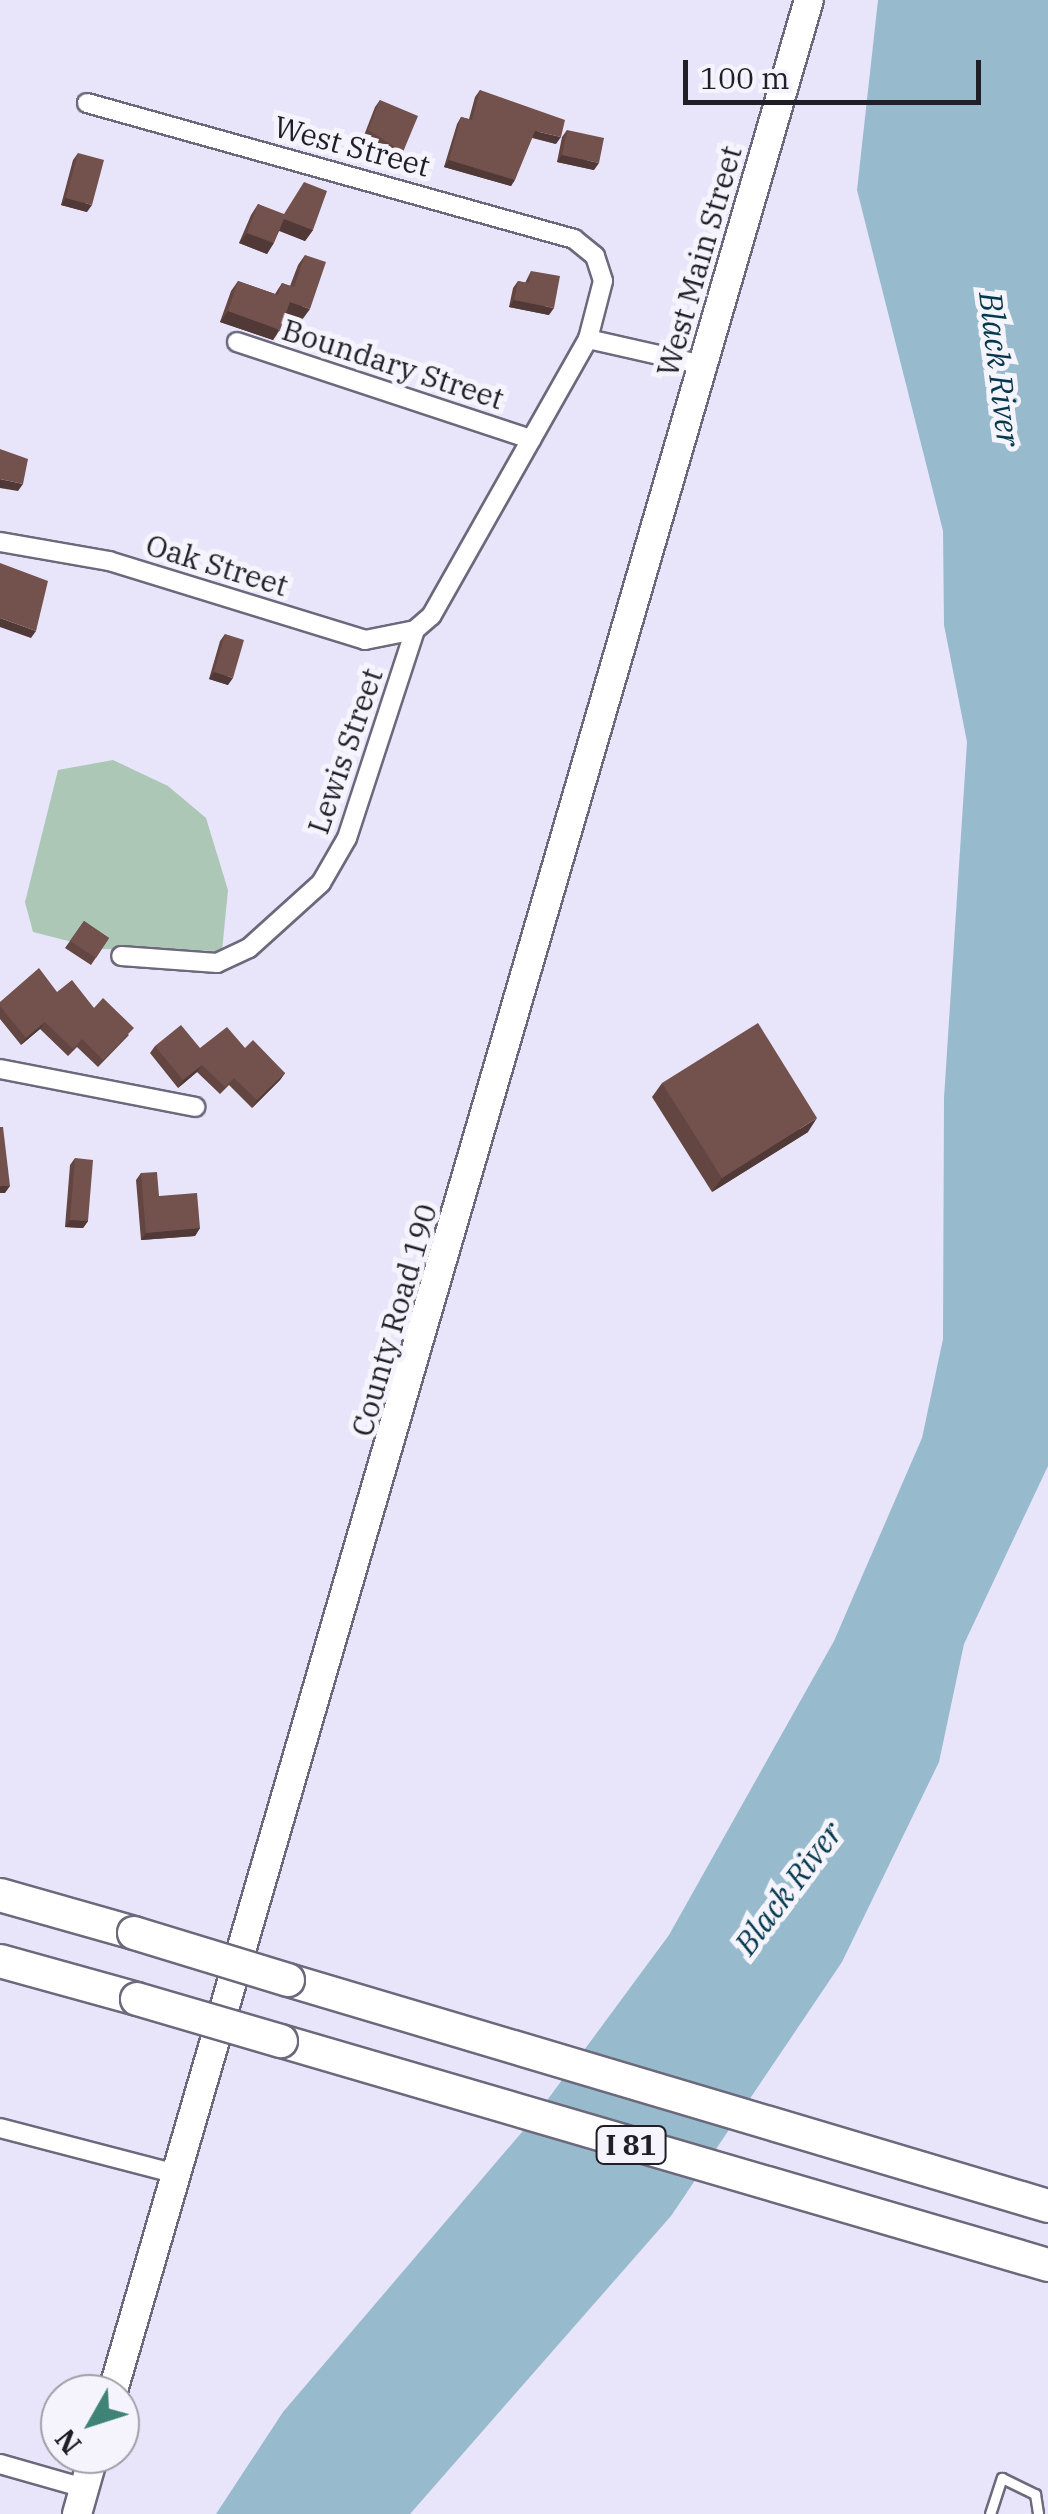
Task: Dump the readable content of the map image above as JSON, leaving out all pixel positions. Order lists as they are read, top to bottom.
{
  "streets": {
    "highway": ["I 81"],
    "main road": ["West Main Street", "County Road 190"],
    "street": [
      "West Street",
      "Boundary Street",
      "Oak Street",
      "Lewis Street"
    ]
  },
  "crossings": [
    ["West Street", "Lewis Street"],
    ["West Main Street", "County Road 190"],
    ["Boundary Street", "Lewis Street"],
    ["Oak Street", "Lewis Street"]
  ],
  "water": ["Black River"],
  "scale_bar": "100 m",
  "north": "bottom left"
}
